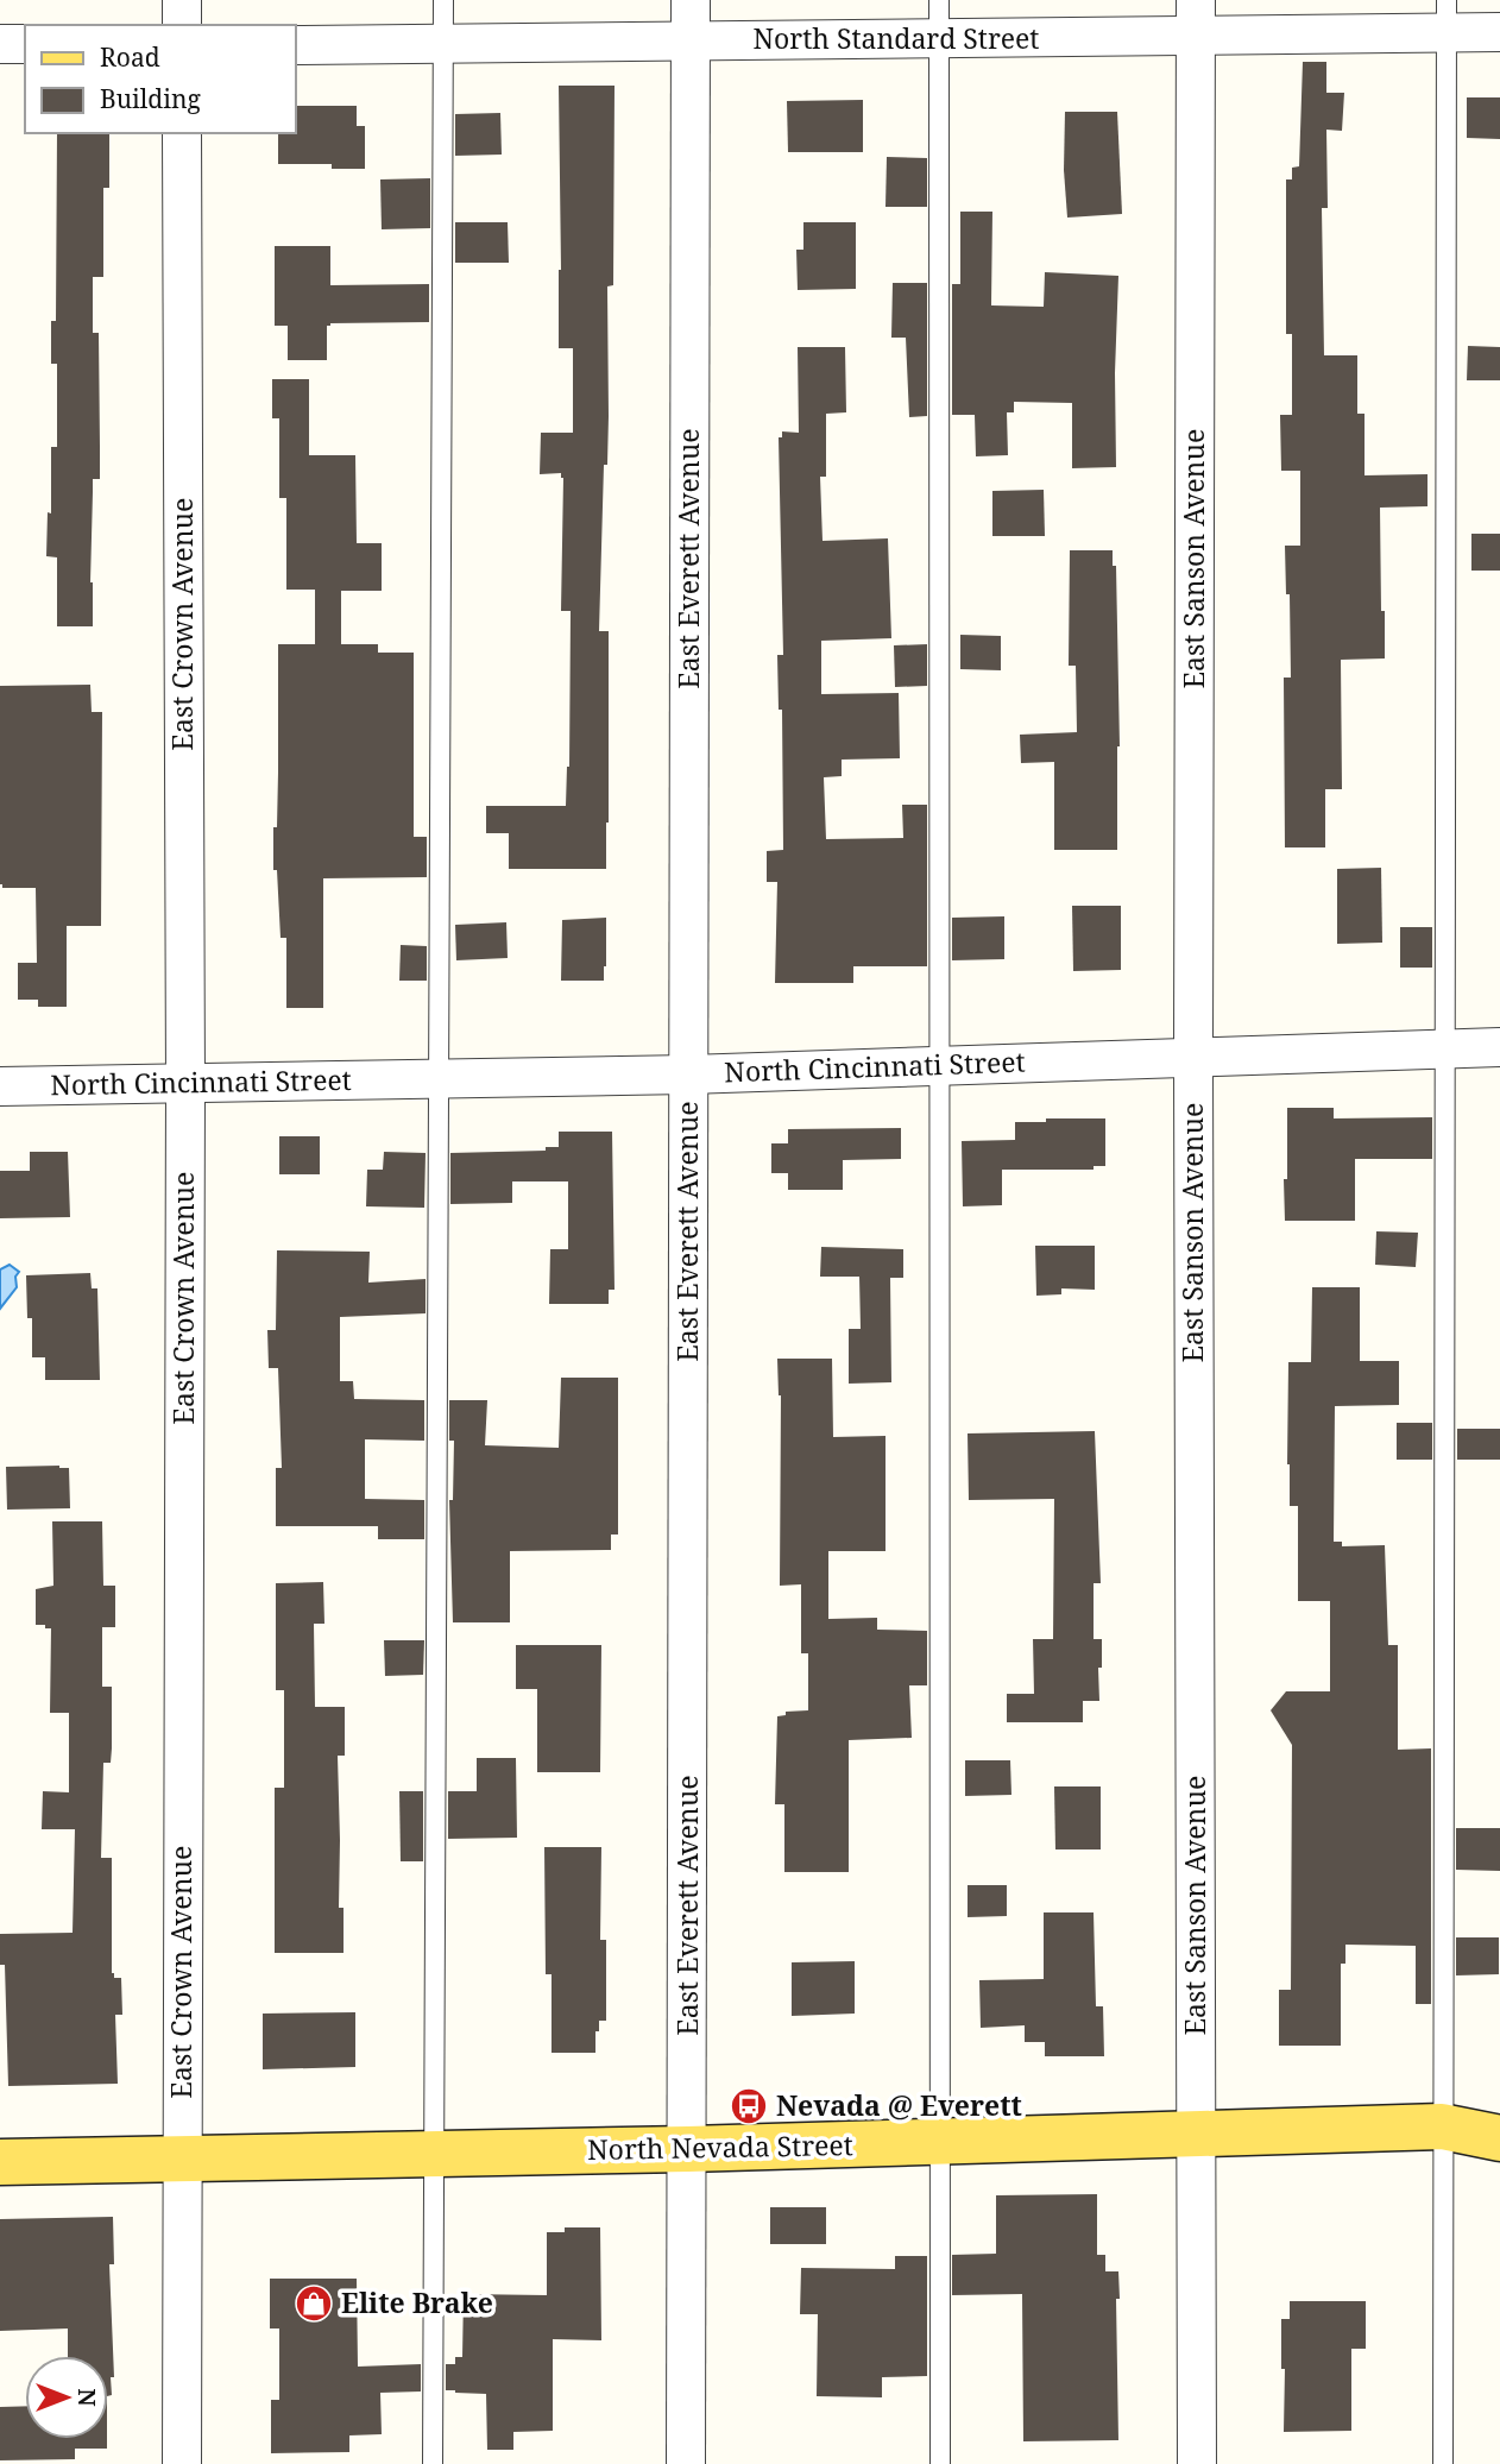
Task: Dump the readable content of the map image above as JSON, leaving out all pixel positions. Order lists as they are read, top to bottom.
{
  "streets": {
    "main road": ["North Nevada Street"],
    "street": [
      "North Standard Street",
      "East Everett Avenue",
      "East Sanson Avenue",
      "East Crown Avenue",
      "North Cincinnati Street"
    ]
  },
  "crossings": [
    ["North Standard Street", "East Everett Avenue"],
    ["North Standard Street", "East Sanson Avenue"],
    ["East Everett Avenue", "North Cincinnati Street"],
    ["East Everett Avenue", "North Nevada Street"],
    ["East Sanson Avenue", "North Cincinnati Street"],
    ["East Sanson Avenue", "North Nevada Street"],
    ["East Crown Avenue", "North Cincinnati Street"],
    ["East Crown Avenue", "North Nevada Street"]
  ],
  "places": {
    "bus stop": ["Nevada @ Everett"],
    "shop": ["Elite Brake"]
  },
  "legend": ["Road", "Building"],
  "north": "right"
}
